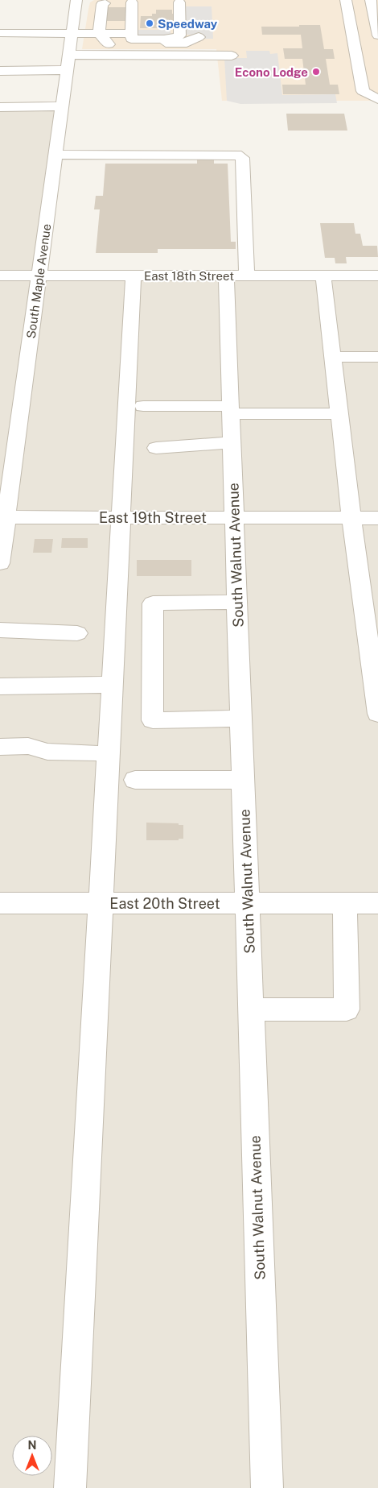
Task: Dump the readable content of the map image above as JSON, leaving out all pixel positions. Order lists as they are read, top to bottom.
{
  "streets": {
    "street": [
      "East 18th Street",
      "South Maple Avenue",
      "East 19th Street",
      "South Walnut Avenue",
      "East 20th Street"
    ]
  },
  "crossings": [
    ["East 18th Street", "South Maple Avenue"],
    ["East 18th Street", "South Walnut Avenue"],
    ["South Maple Avenue", "East 19th Street"],
    ["South Maple Avenue", "South Walnut Avenue"],
    ["East 19th Street", "South Walnut Avenue"],
    ["South Walnut Avenue", "East 20th Street"]
  ],
  "places": ["Speedway", "Econo Lodge"],
  "north": "top"
}
